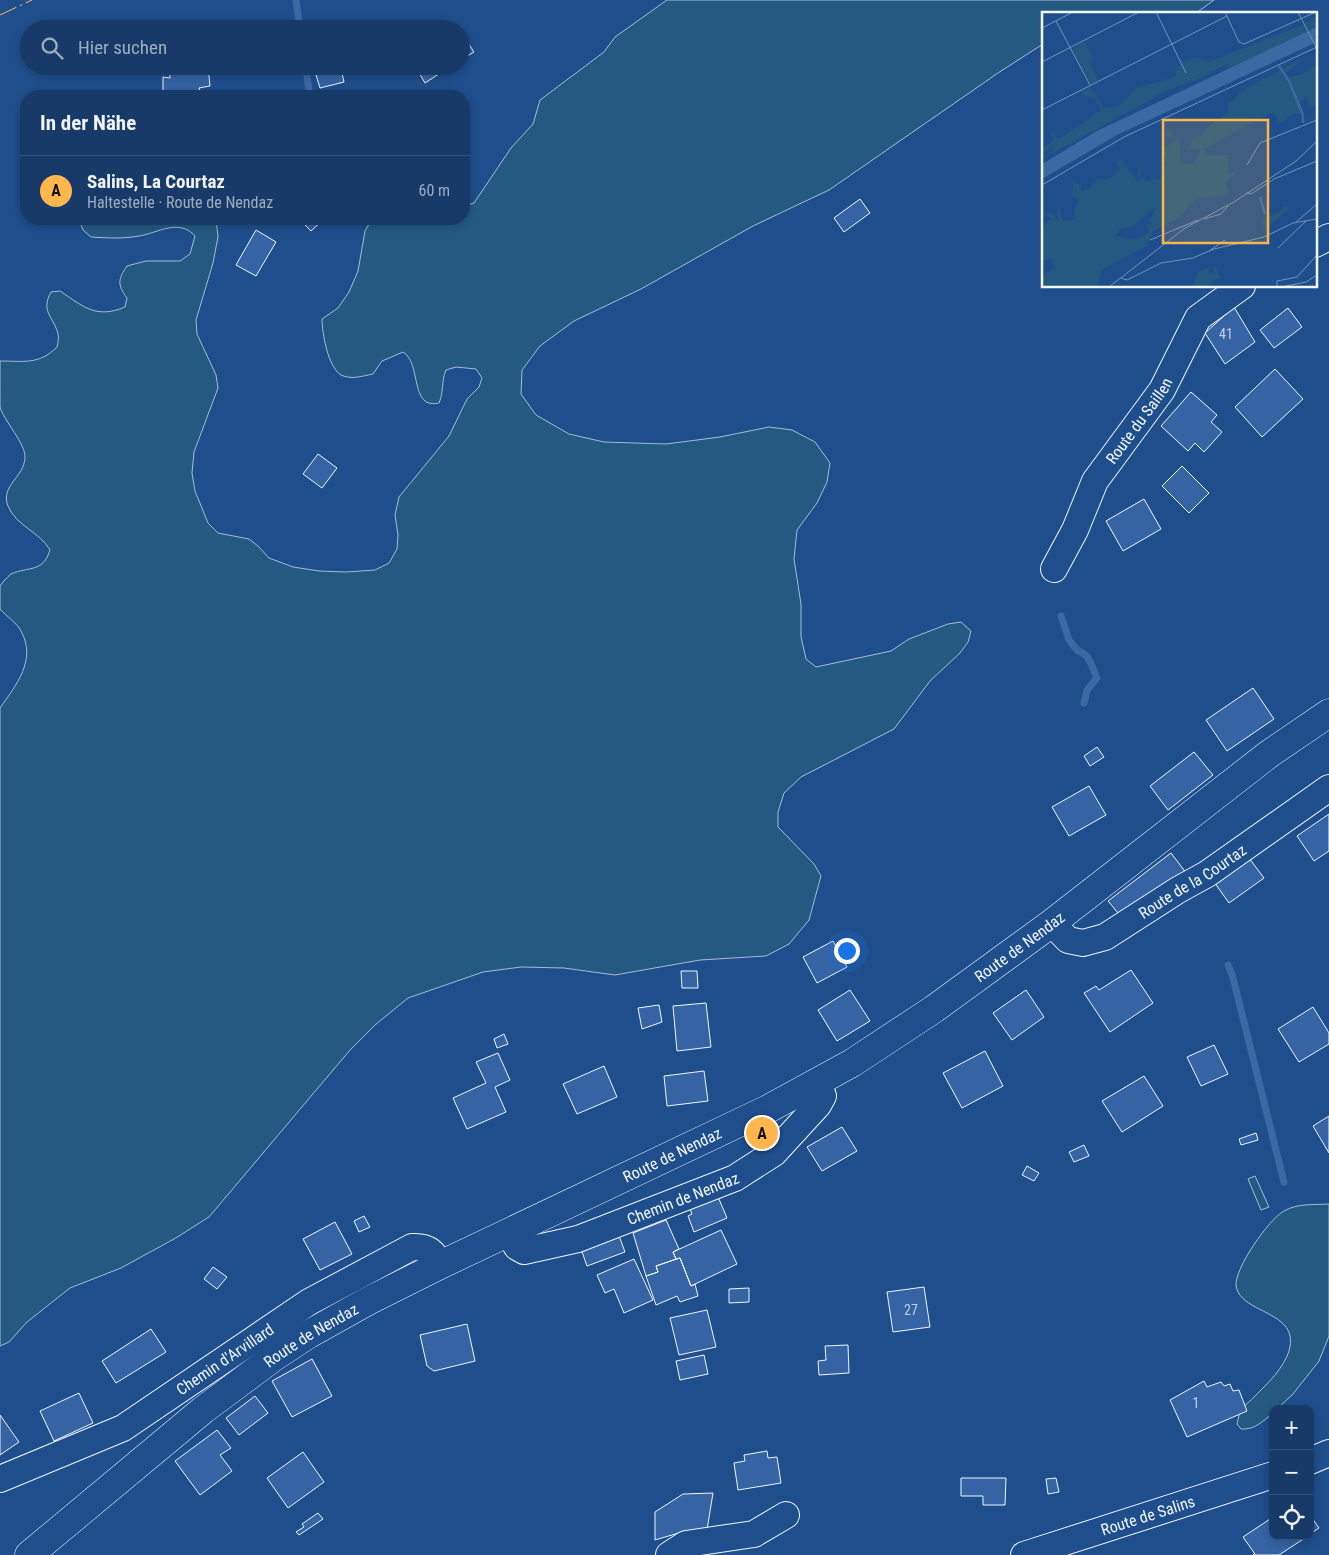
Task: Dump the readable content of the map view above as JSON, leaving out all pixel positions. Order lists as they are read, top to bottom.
{
  "streets": {
    "main road": ["Route de Nendaz"],
    "street": [
      "Route du Saillen",
      "Route de la Courtaz",
      "Chemin de Nendaz",
      "Chemin d'Arvillard",
      "Route de Salins"
    ]
  },
  "crossings": [
    ["Route de la Courtaz", "Route de Nendaz"],
    ["Route de Nendaz", "Chemin de Nendaz"],
    ["Route de Nendaz", "Chemin d'Arvillard"]
  ],
  "house_numbers": ["41", "27", "1"],
  "page": {
    "search": "Hier suchen",
    "heading": "In der Nähe",
    "list": [
      {
        "mark": "A",
        "name": "Salins, La Courtaz",
        "note": "Haltestelle · Route de Nendaz",
        "value": "60 m"
      }
    ],
    "pins": "A",
    "map_buttons": ["+", "−"]
  }
}
